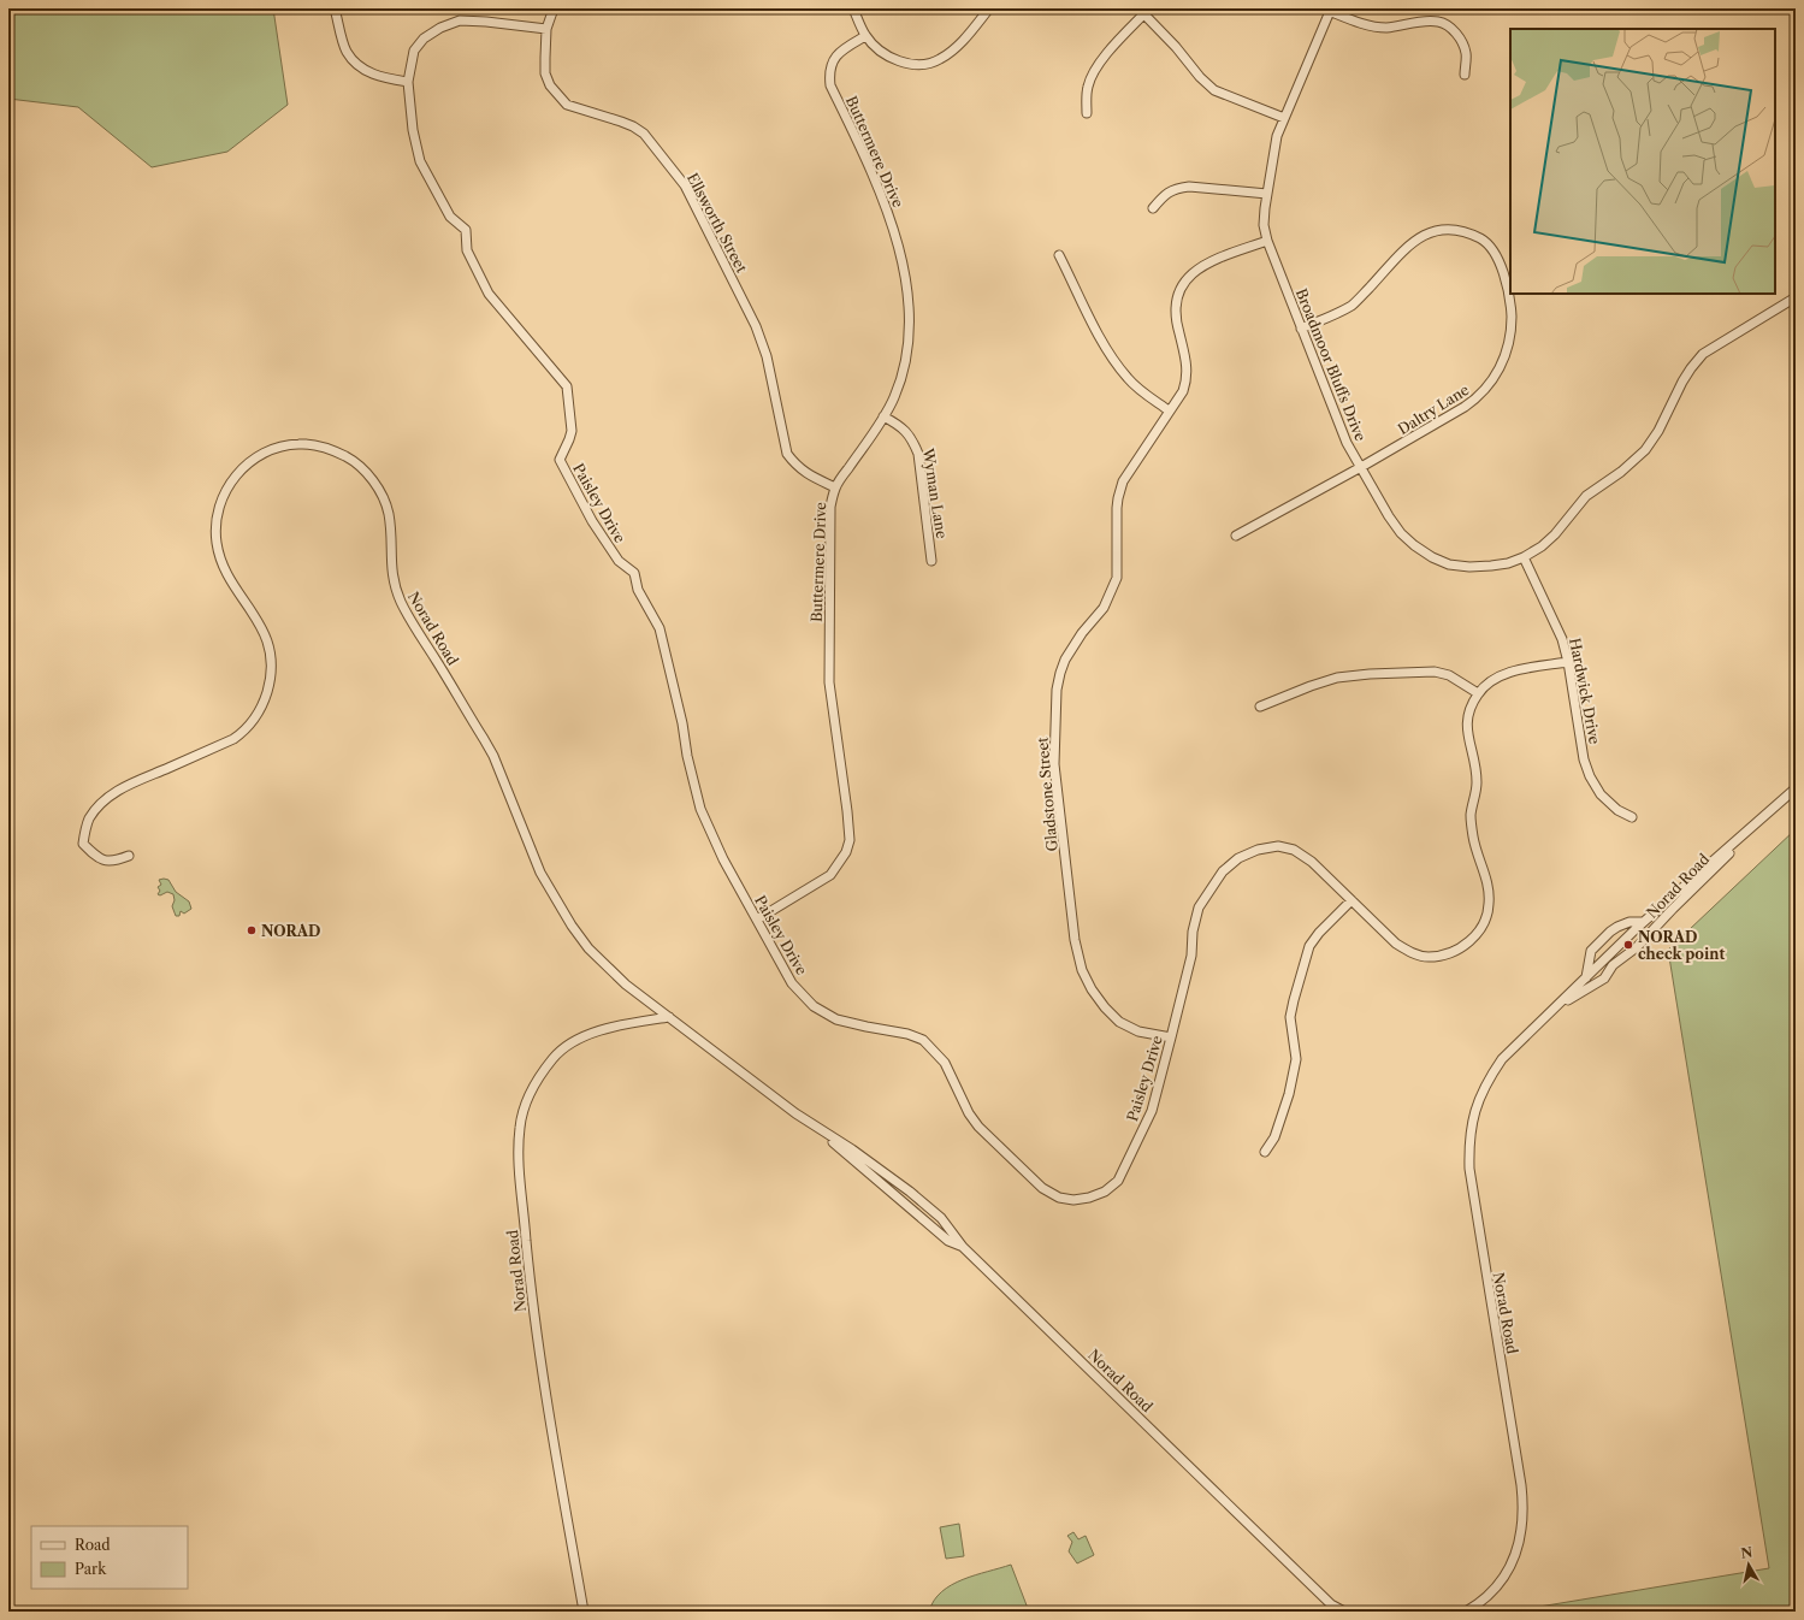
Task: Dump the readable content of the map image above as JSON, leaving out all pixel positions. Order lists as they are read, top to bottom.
{
  "streets": {
    "street": [
      "Buttermere Drive",
      "Ellsworth Street",
      "Broadmoor Bluffs Drive",
      "Daltry Lane",
      "Wyman Lane",
      "Paisley Drive",
      "Norad Road",
      "Hardwick Drive",
      "Gladstone Street"
    ]
  },
  "crossings": [
    ["Buttermere Drive", "Ellsworth Street"],
    ["Buttermere Drive", "Wyman Lane"],
    ["Buttermere Drive", "Paisley Drive"],
    ["Broadmoor Bluffs Drive", "Daltry Lane"],
    ["Broadmoor Bluffs Drive", "Hardwick Drive"],
    ["Broadmoor Bluffs Drive", "Gladstone Street"],
    ["Paisley Drive", "Hardwick Drive"],
    ["Paisley Drive", "Gladstone Street"]
  ],
  "places": ["NORAD", "NORAD check point"],
  "legend": ["Road", "Park"],
  "north": "top"
}
